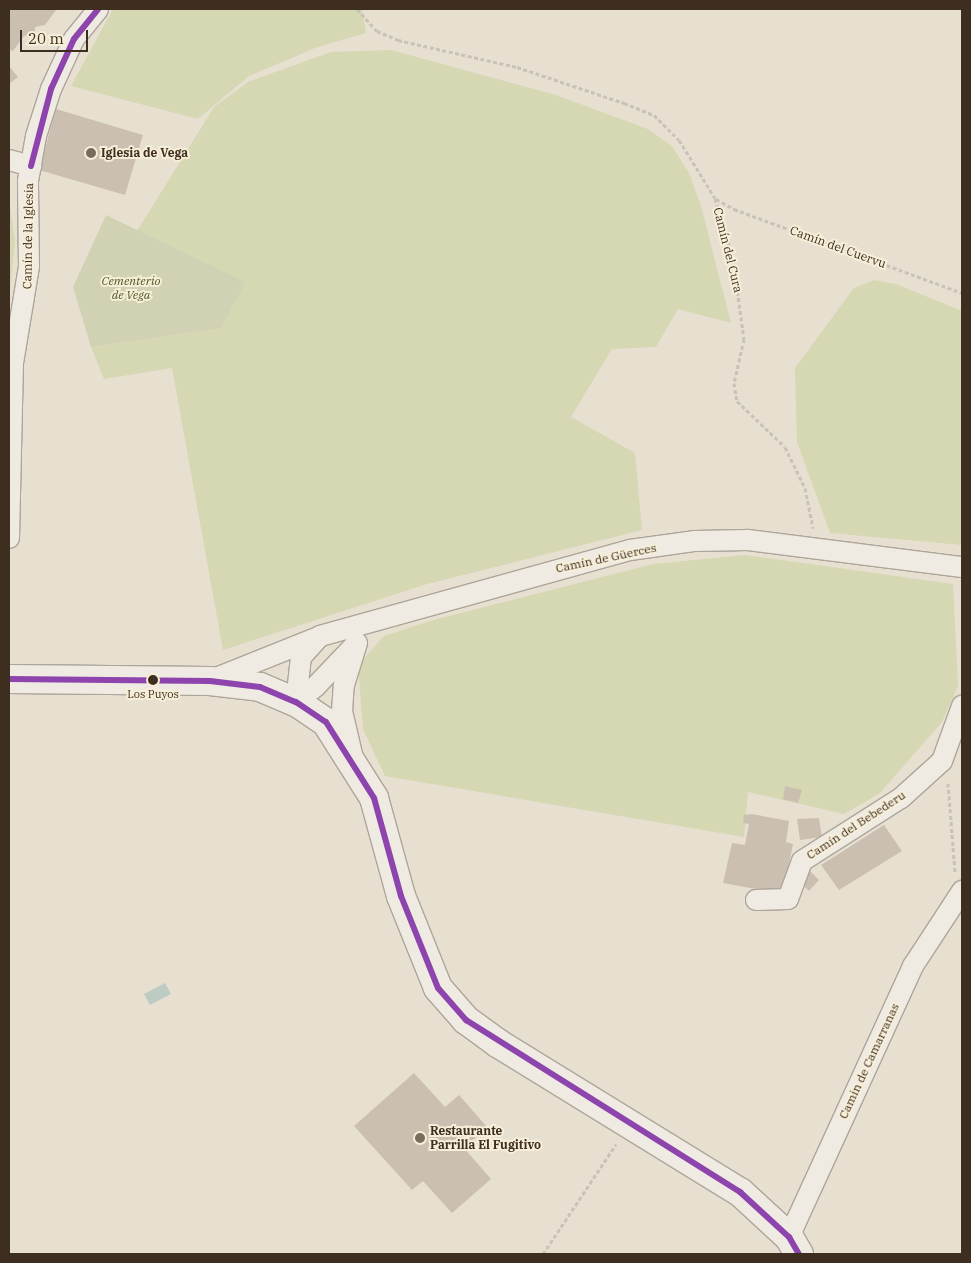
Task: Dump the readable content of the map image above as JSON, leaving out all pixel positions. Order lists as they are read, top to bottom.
{
  "streets": {
    "street": [
      "Camín de la Iglesia",
      "Camín de Güerces",
      "Camín del Bebederu",
      "Camin de Camarranas"
    ],
    "path": ["Camín del Cuervu", "Camín del Cura"]
  },
  "crossings": [
    ["Camín del Cuervu", "Camín del Cura"],
    ["Camín del Cura", "Camín de Güerces"]
  ],
  "parks": ["Cementerio de Vega"],
  "places": ["Iglesia de Vega", "Los Puyos", "Restaurante Parrilla El Fugitivo"],
  "scale_bar": "20 m"
}
